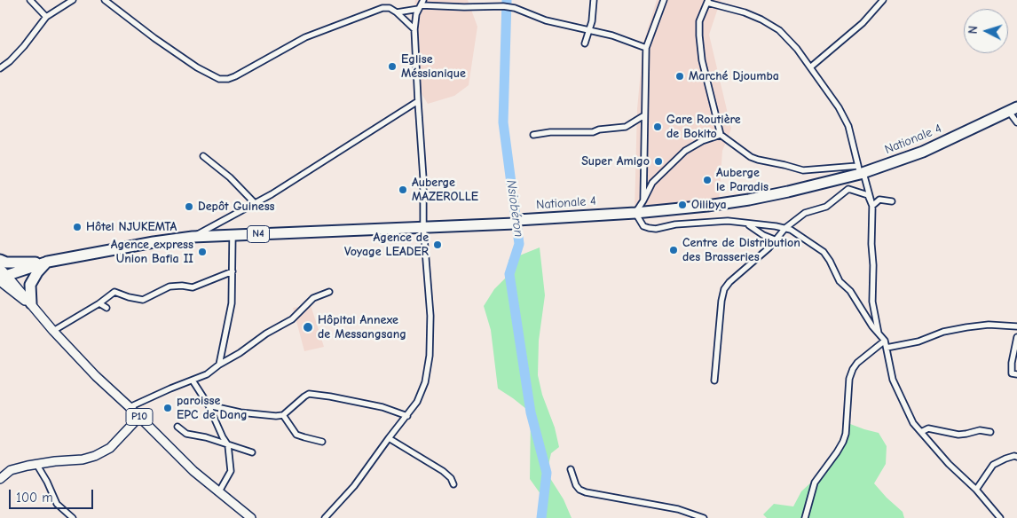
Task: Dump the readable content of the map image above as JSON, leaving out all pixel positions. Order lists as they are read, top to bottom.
{
  "streets": {
    "highway": ["Nationale 4", "N4"],
    "main road": ["P10"]
  },
  "crossings": [
    ["Nationale 4", "P10"]
  ],
  "water": ["Nsiobéron"],
  "places": [
    "Eglise Méssianique",
    "Marché Djoumba",
    "Gare Routière de Bokito",
    "Super Amigo",
    "Auberge le Paradis",
    "Auberge MAZEROLLE",
    "Oilibya",
    "Depôt Guiness",
    "Hôtel NJUKEMTA",
    "Agence de Voyage LEADER",
    "Centre de Distribution des Brasseries",
    "Agence express Union Bafia II",
    "Hôpital Annexe de Messangsang",
    "paroisse EPC de Dang"
  ],
  "scale_bar": "100 m",
  "north": "left"
}
